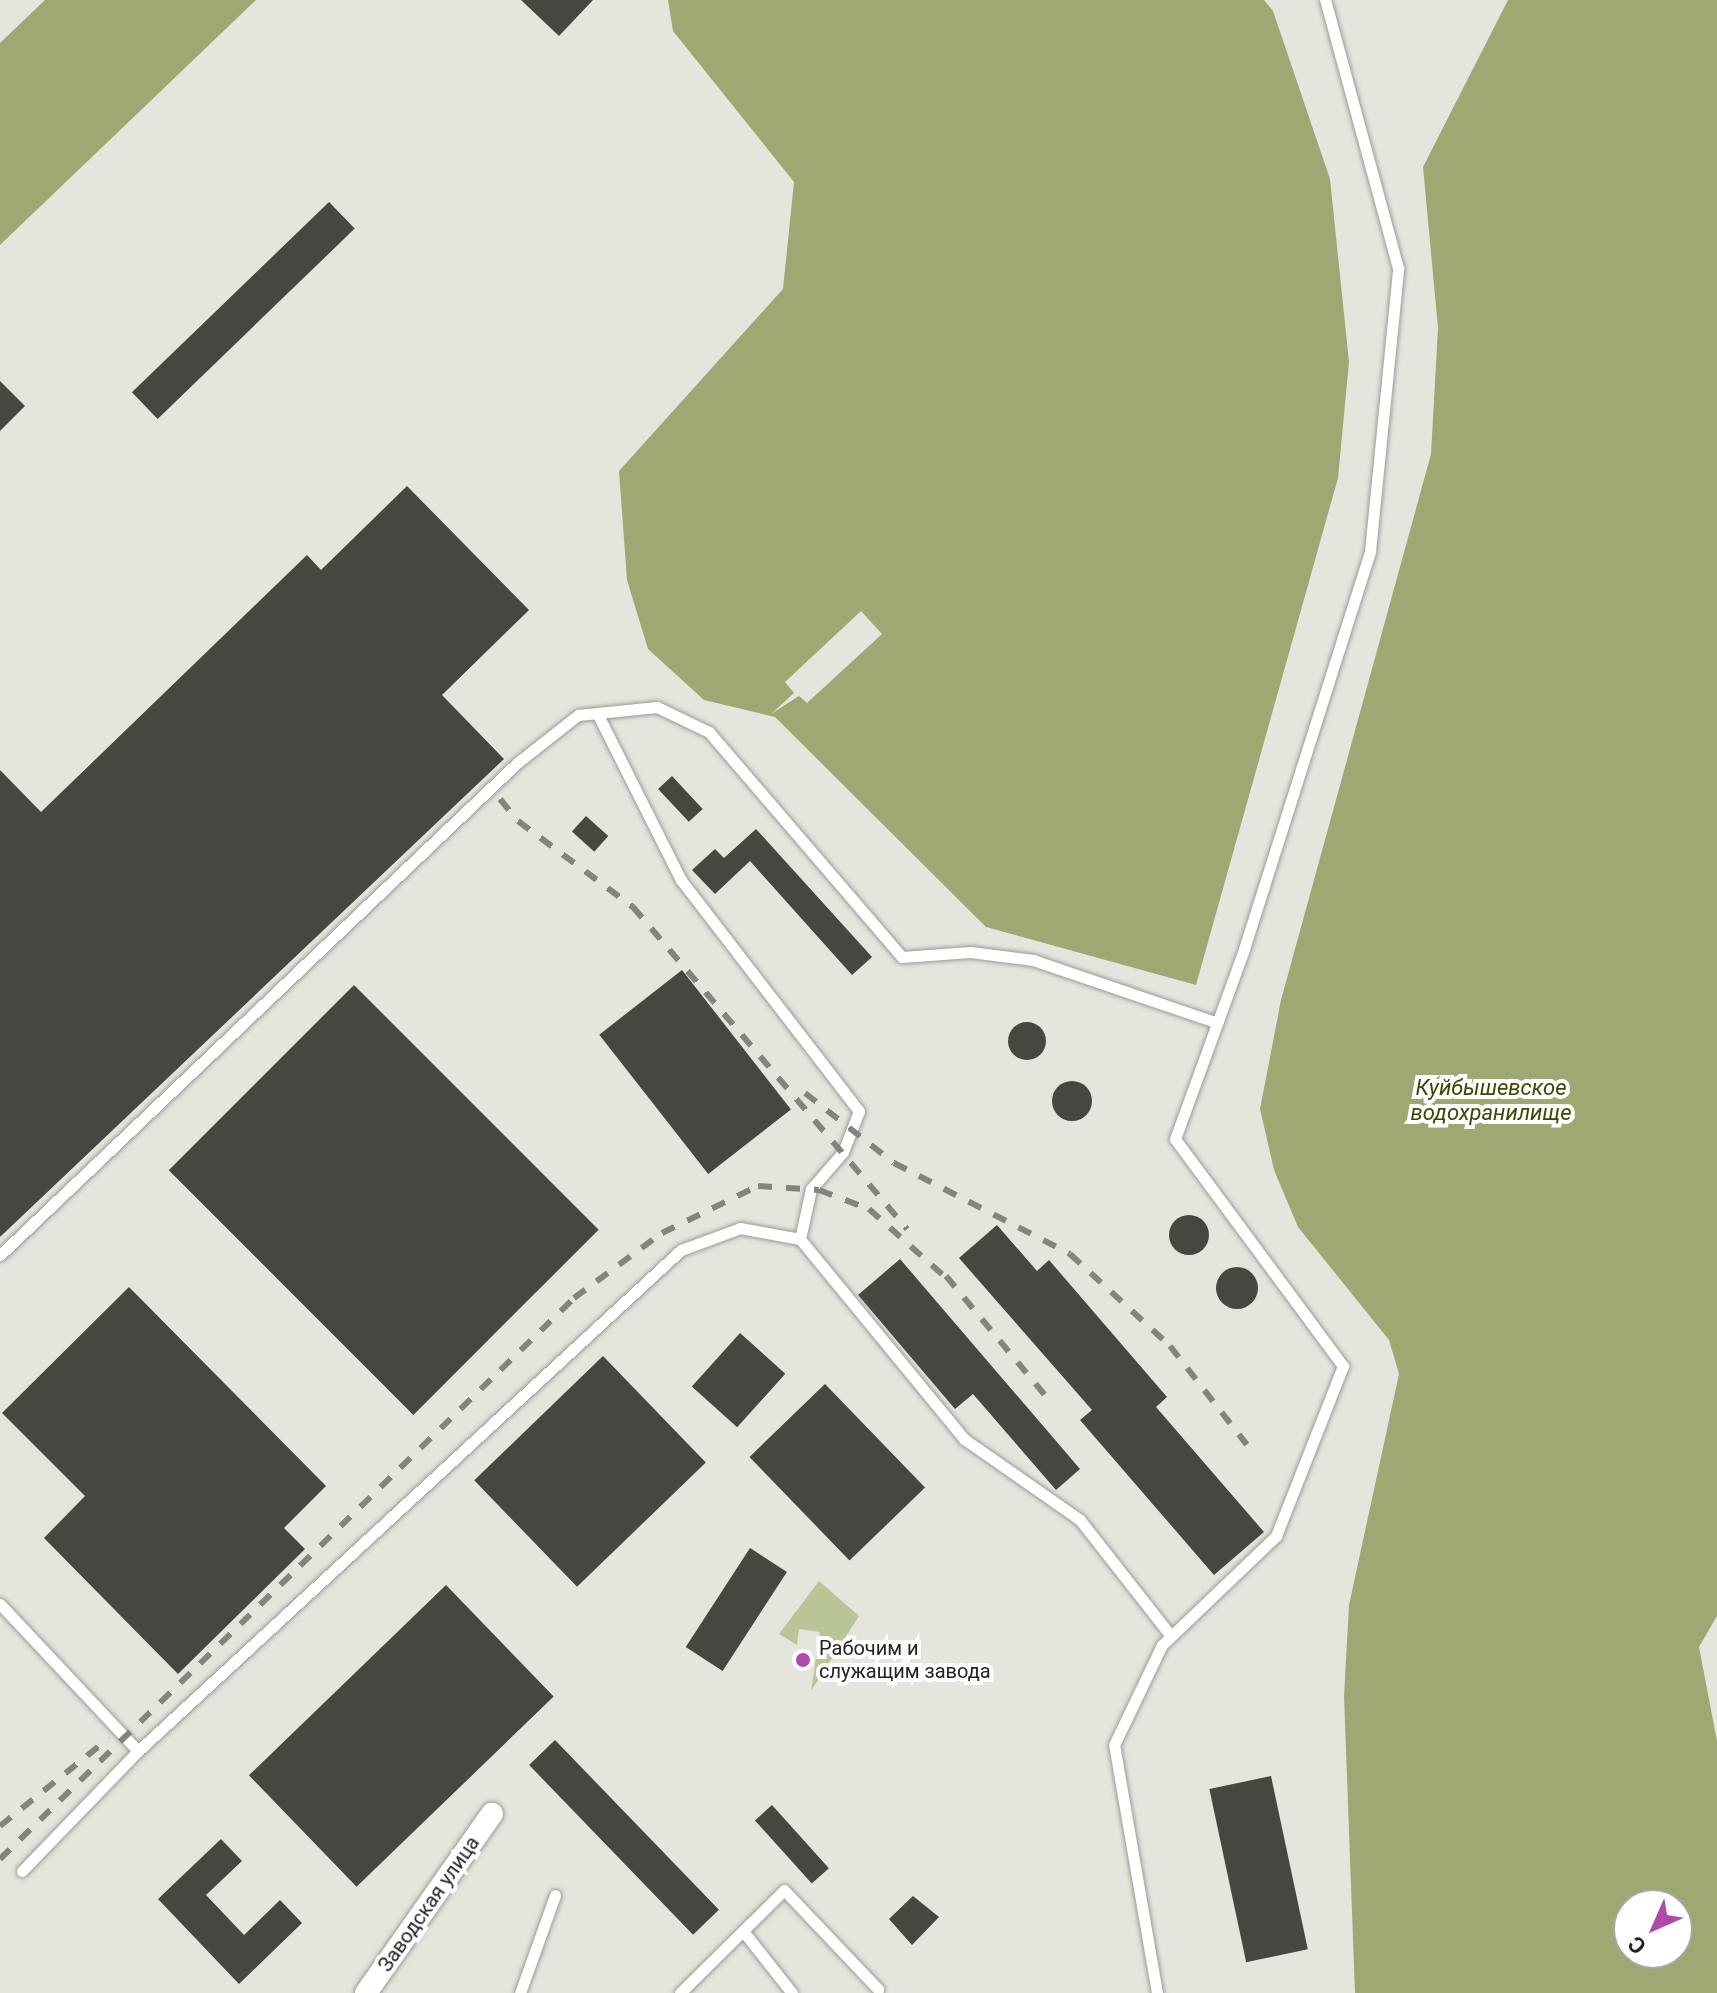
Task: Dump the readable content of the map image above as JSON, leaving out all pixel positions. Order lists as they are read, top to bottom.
{
  "streets": {
    "street": ["Заводская улица"]
  },
  "water": ["Куйбышевское водохранилище"],
  "places": ["Рабочим и служащим завода"],
  "north": "bottom left"
}
